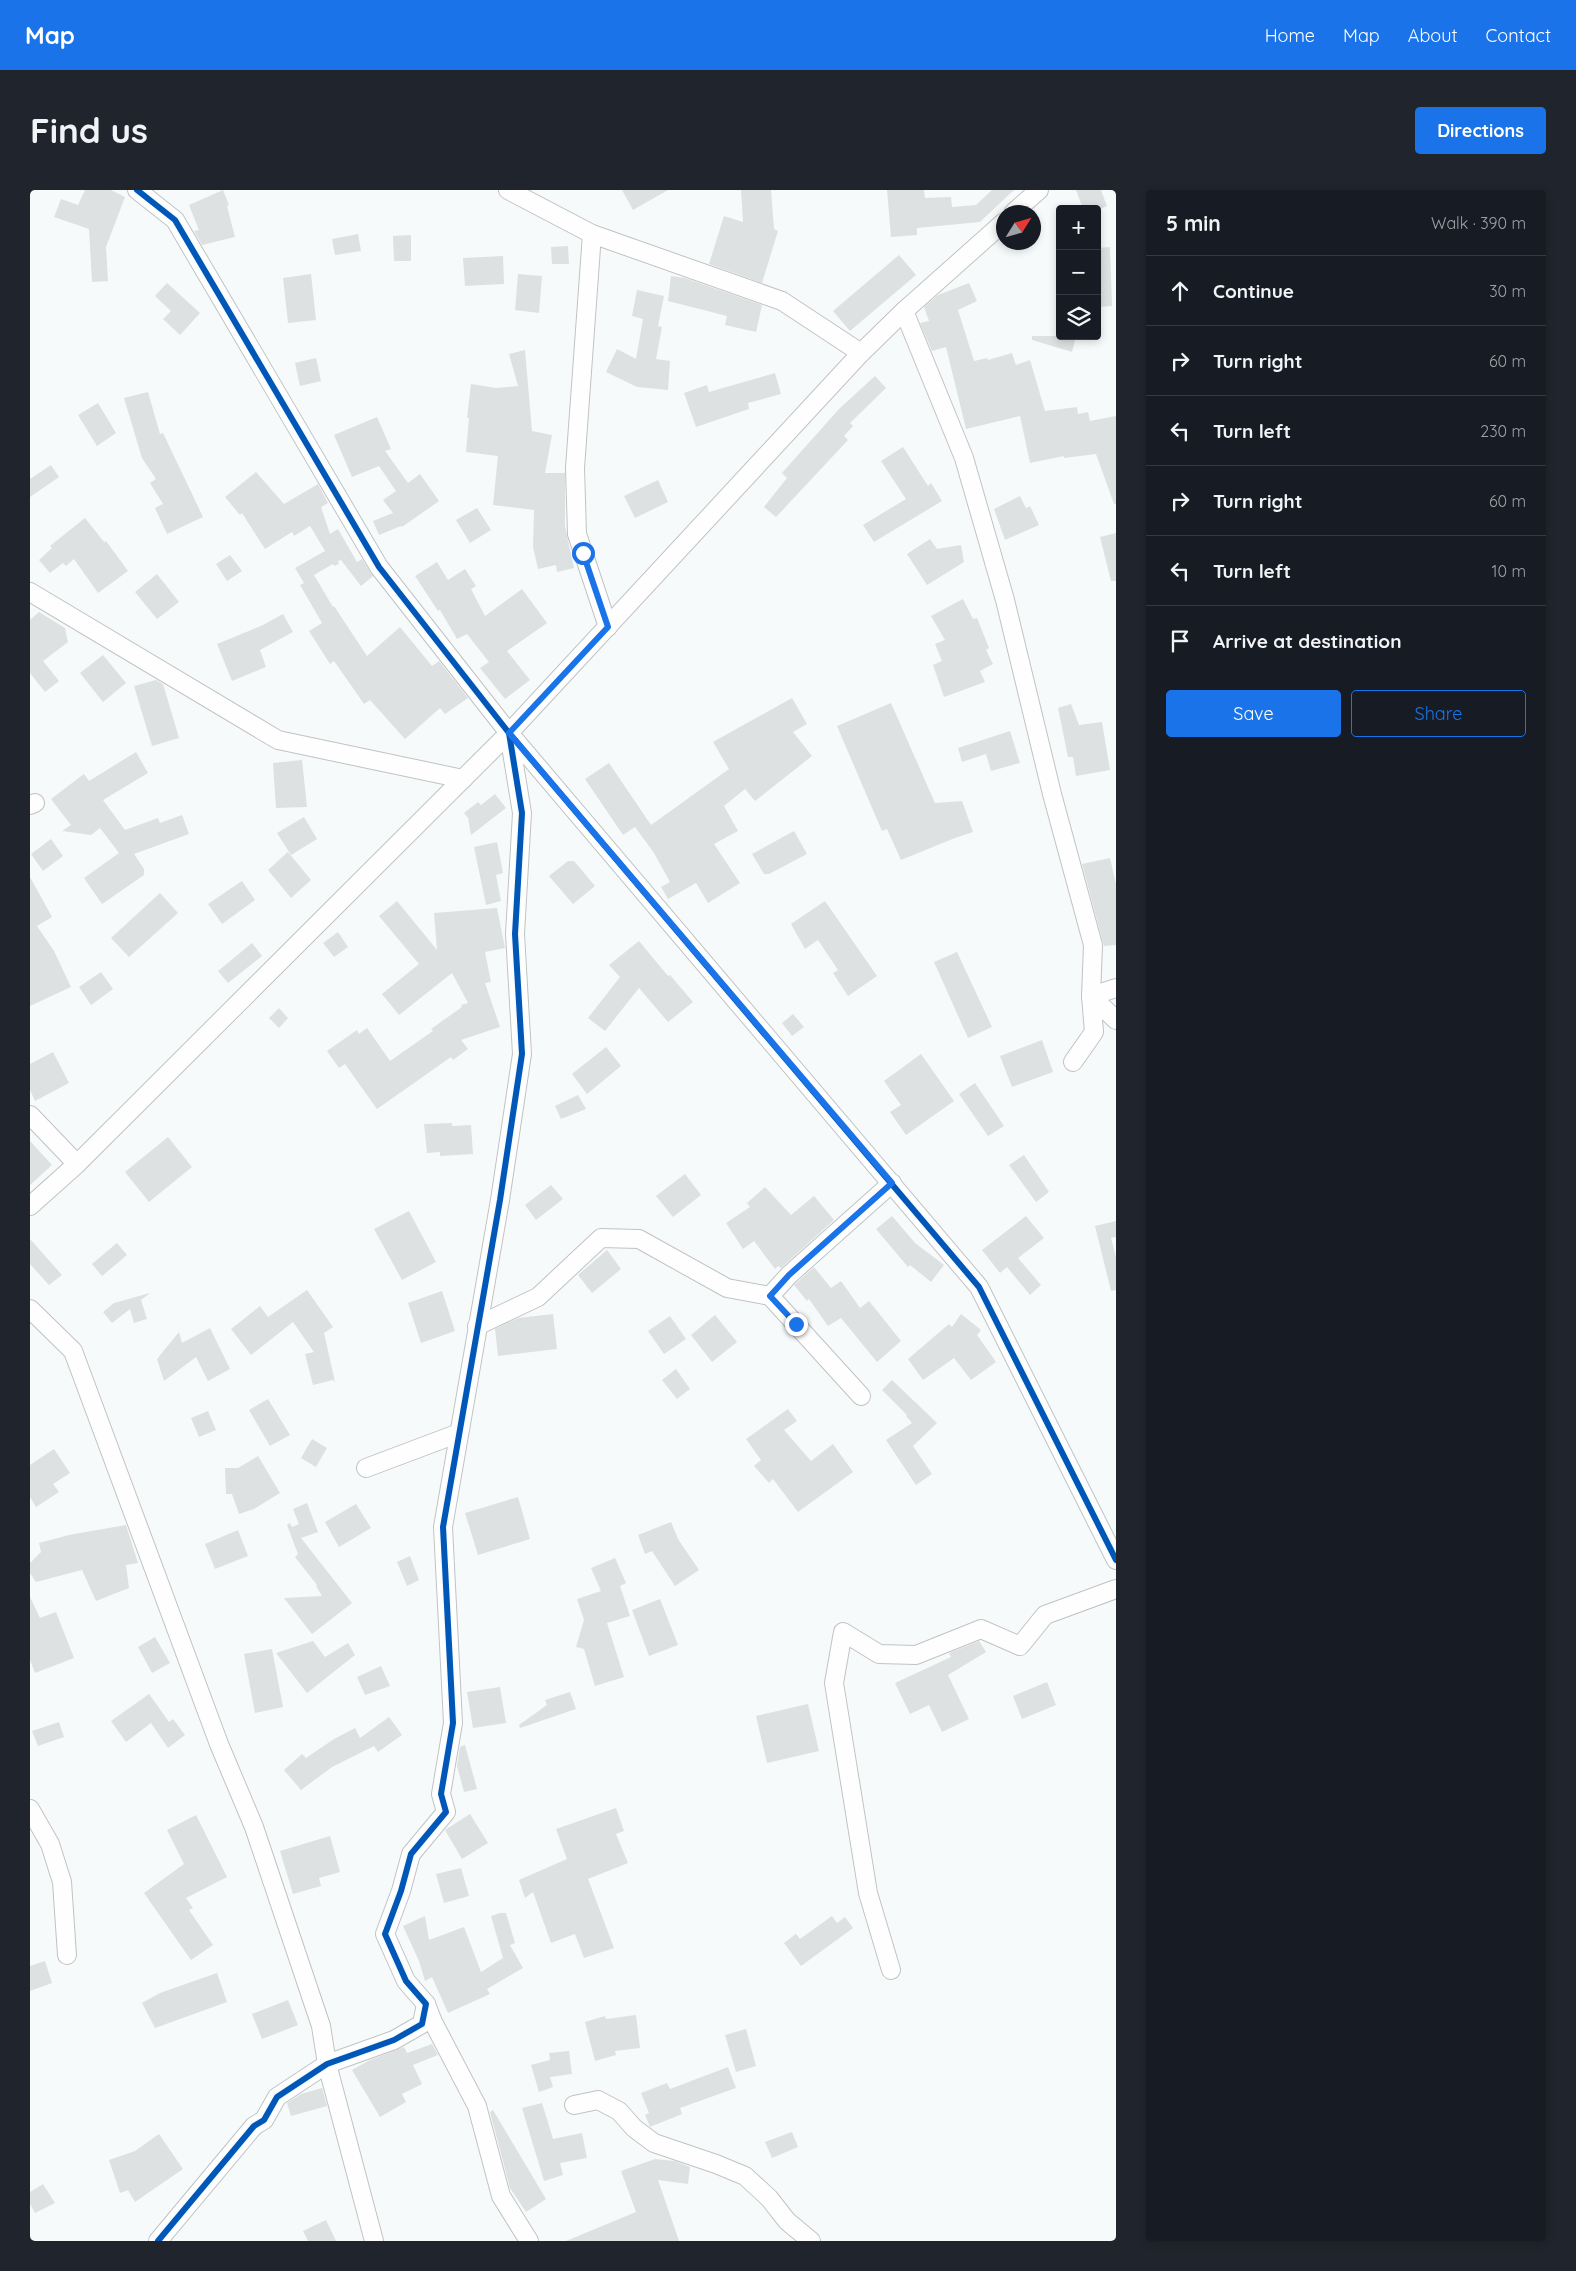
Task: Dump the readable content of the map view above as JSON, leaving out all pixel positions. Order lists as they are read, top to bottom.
{
  "north": "top right",
  "page": {
    "header": "Map",
    "nav": [
      "Home",
      "Map",
      "About",
      "Contact"
    ],
    "buttons": [
      "Directions",
      ["Save", "Share"]
    ],
    "title": "Find us",
    "heading": ["5 min", "Walk · 390 m"],
    "map_buttons": ["+", "−"],
    "list": [
      ["Continue", "30 m"],
      ["Turn right", "60 m"],
      ["Turn left", "230 m"],
      ["Turn right", "60 m"],
      ["Turn left", "10 m"],
      "Arrive at destination"
    ]
  }
}
